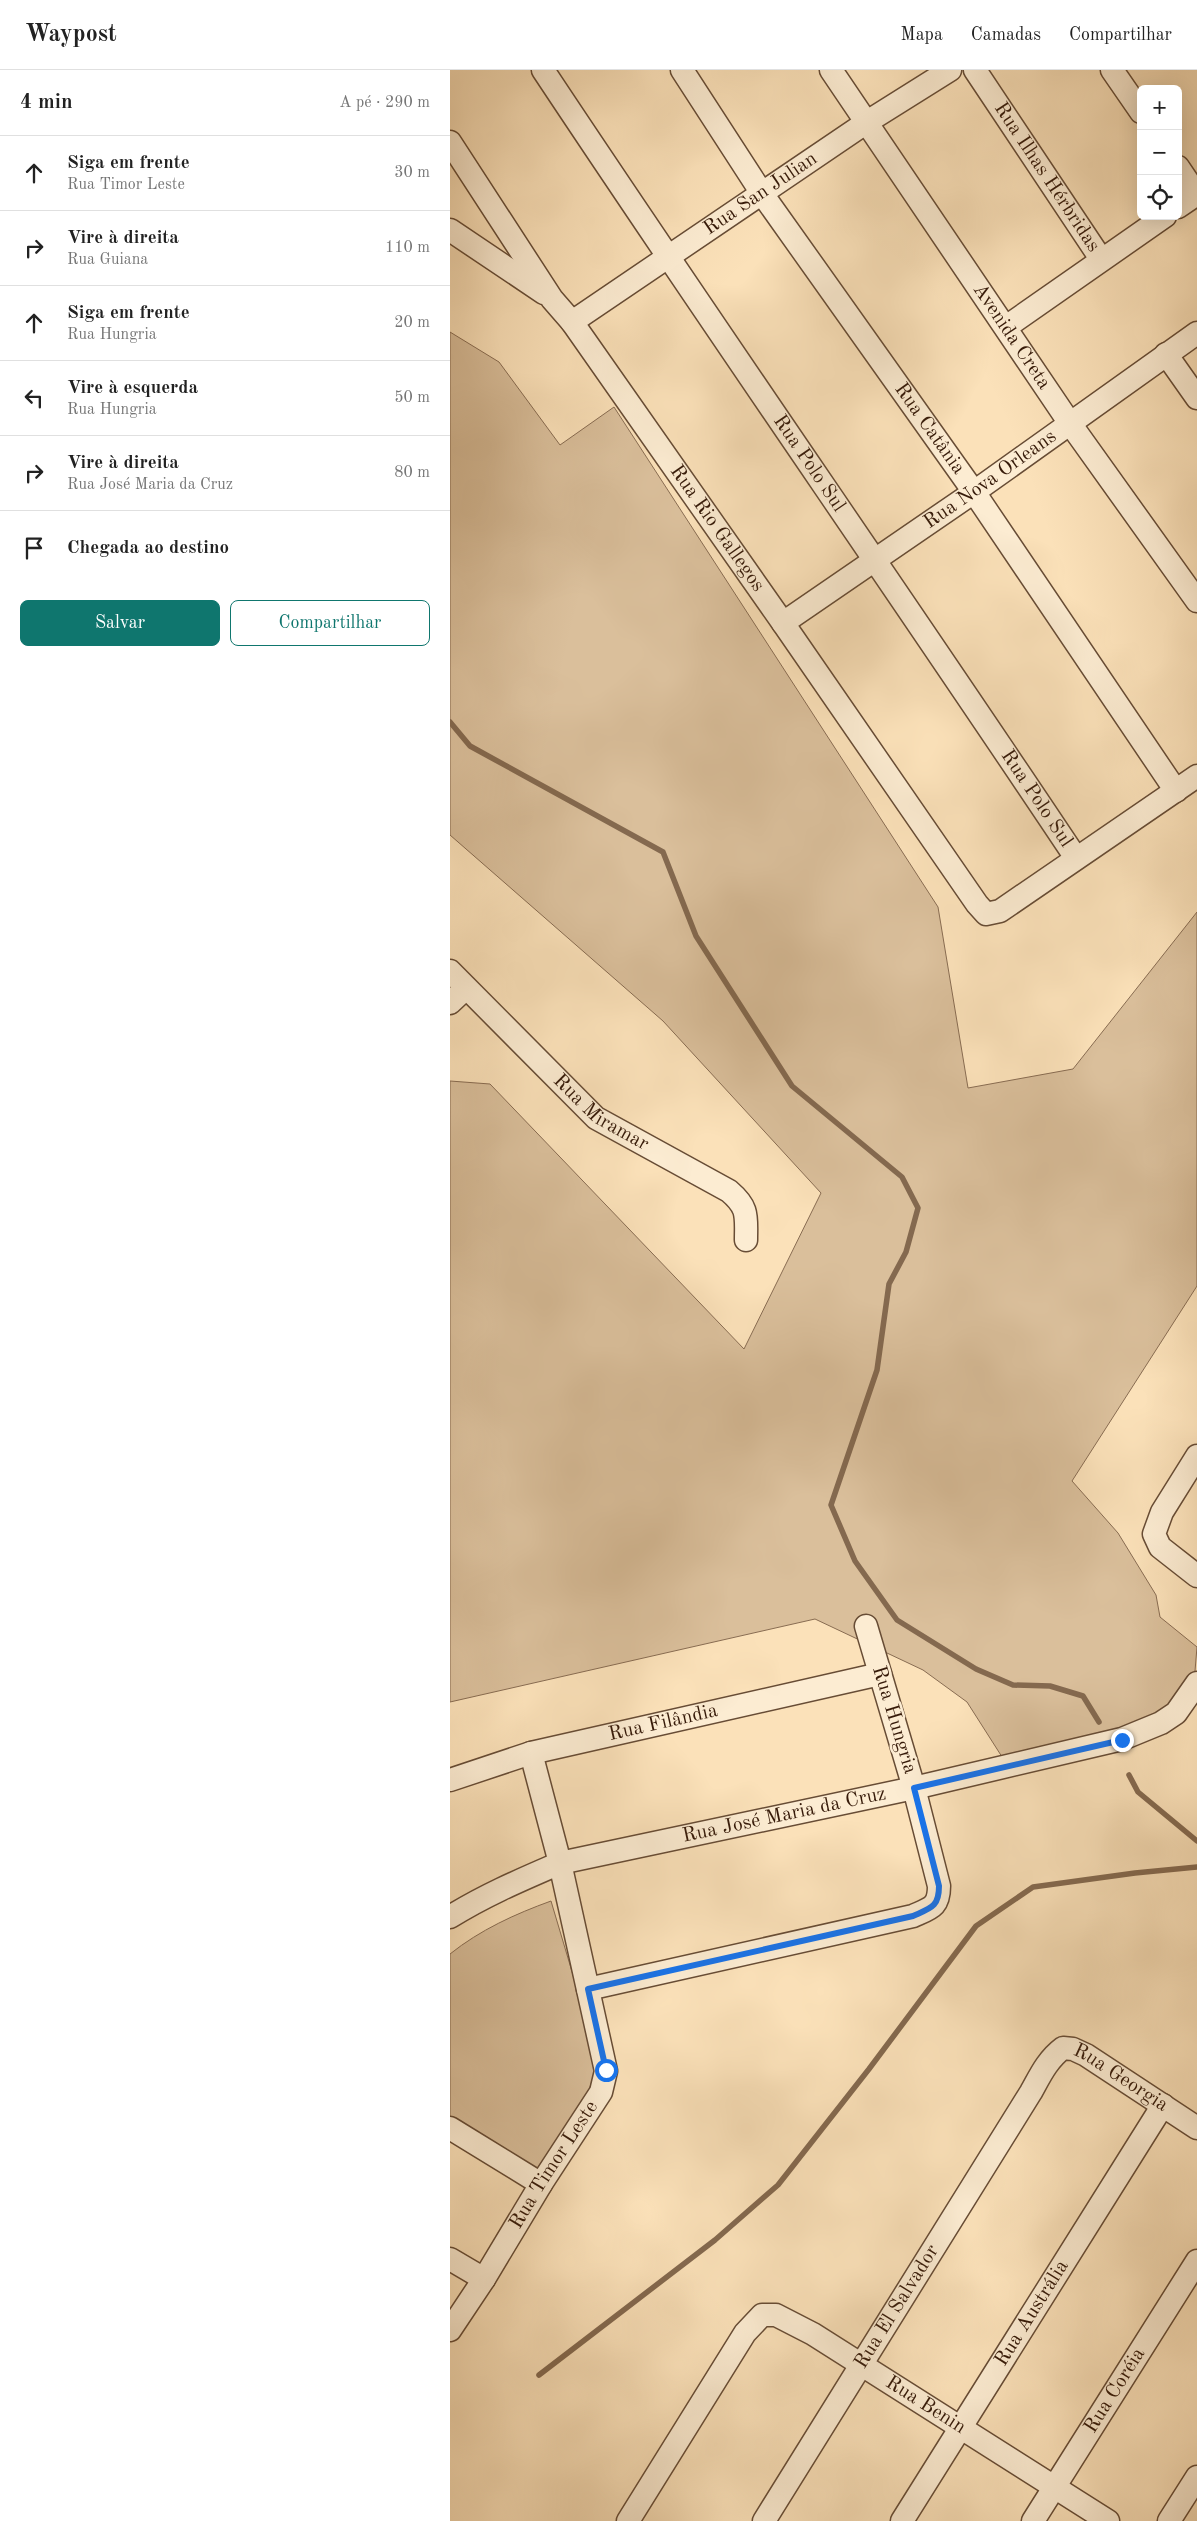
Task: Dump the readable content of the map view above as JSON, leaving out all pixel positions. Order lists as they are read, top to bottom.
{
  "streets": {
    "street": [
      "Rua Ilhas Hérbridas",
      "Rua San Julian",
      "Avenida Creta",
      "Rua Catânia",
      "Rua Polo Sul",
      "Rua Nova Orleans",
      "Rua Rio Gallegos",
      "Rua Miramar",
      "Rua Hungria",
      "Rua Filândia",
      "Rua José Maria da Cruz",
      "Rua Georgia",
      "Rua Timor Leste",
      "Rua El Salvador",
      "Rua Austrália",
      "Rua Coréia",
      "Rua Benin"
    ]
  },
  "crossings": [
    ["Rua San Julian", "Avenida Creta"],
    ["Rua San Julian", "Rua Catânia"],
    ["Rua San Julian", "Rua Polo Sul"],
    ["Rua San Julian", "Rua Rio Gallegos"],
    ["Avenida Creta", "Rua Nova Orleans"],
    ["Rua Catânia", "Rua Nova Orleans"],
    ["Rua Polo Sul", "Rua Nova Orleans"],
    ["Rua Polo Sul", "Rua Rio Gallegos"],
    ["Rua Nova Orleans", "Rua Rio Gallegos"],
    ["Rua Hungria", "Rua Filândia"],
    ["Rua Hungria", "Rua José Maria da Cruz"],
    ["Rua Hungria", "Rua Timor Leste"],
    ["Rua Filândia", "Rua Timor Leste"],
    ["Rua José Maria da Cruz", "Rua Timor Leste"],
    ["Rua Georgia", "Rua El Salvador"],
    ["Rua Georgia", "Rua Austrália"],
    ["Rua El Salvador", "Rua Benin"],
    ["Rua Austrália", "Rua Benin"],
    ["Rua Coréia", "Rua Benin"]
  ],
  "page": {
    "header": "Waypost",
    "nav": ["Mapa", "Camadas", "Compartilhar"],
    "heading": ["4 min", "A pé · 290 m"],
    "map_buttons": ["+", "−"],
    "list": [
      ["Siga em frente", "Rua Timor Leste", "30 m"],
      ["Vire à direita", "Rua Guiana", "110 m"],
      ["Siga em frente", "Rua Hungria", "20 m"],
      ["Vire à esquerda", "Rua Hungria", "50 m"],
      ["Vire à direita", "Rua José Maria da Cruz", "80 m"],
      "Chegada ao destino"
    ],
    "buttons": ["Salvar", "Compartilhar"]
  }
}
